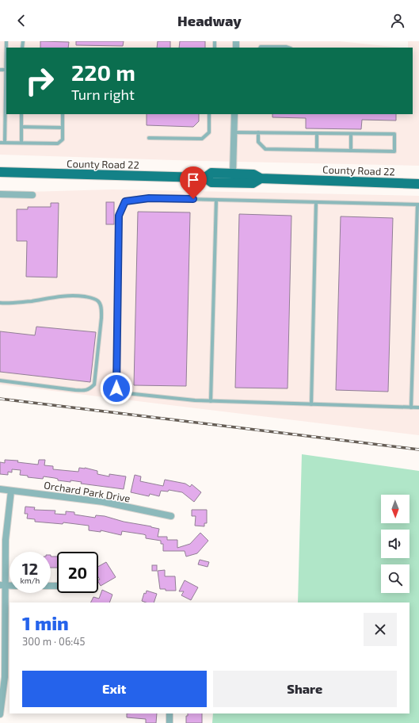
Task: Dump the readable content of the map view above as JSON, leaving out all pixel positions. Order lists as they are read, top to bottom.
{
  "streets": {
    "main road": ["County Road 22"],
    "street": ["Orchard Park Drive"]
  },
  "north": "bottom",
  "page": {
    "header": "Headway",
    "turn": ["220 m", "Turn right"],
    "speed": "12 km/h",
    "limit": "20",
    "heading": ["1 min", "300 m · 06:45"],
    "buttons": ["Exit", "Share"]
  }
}
